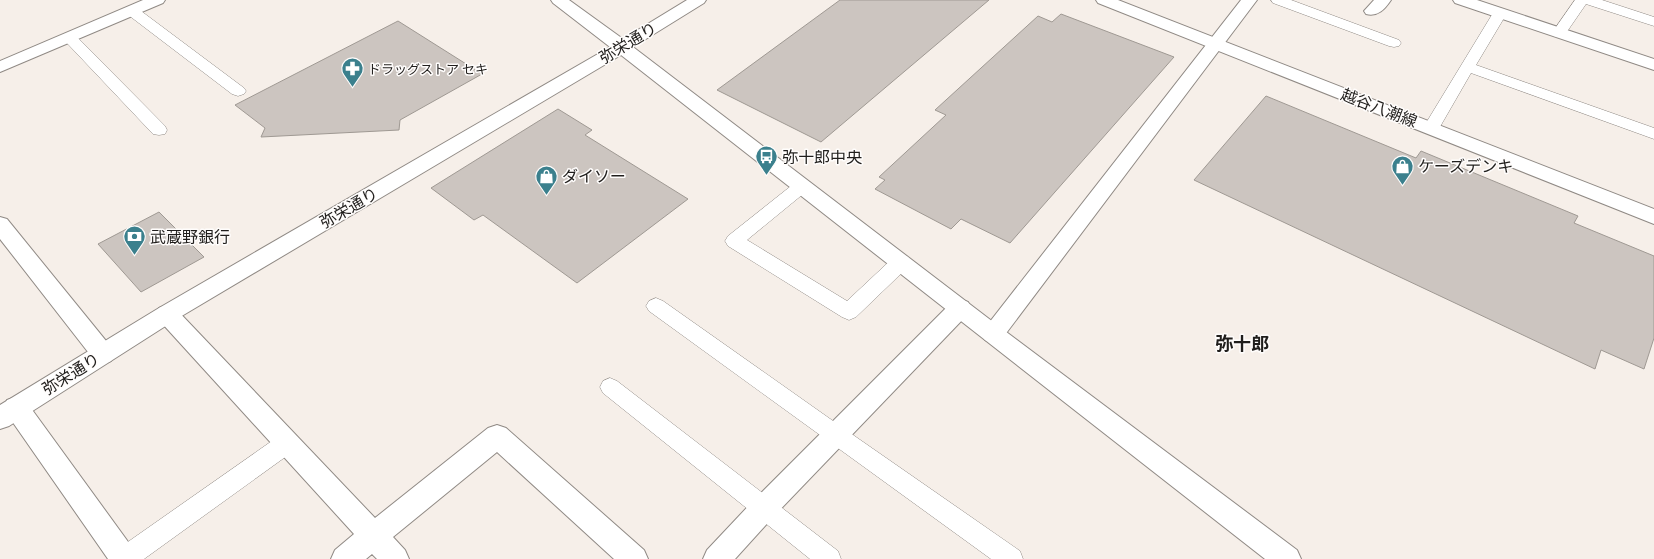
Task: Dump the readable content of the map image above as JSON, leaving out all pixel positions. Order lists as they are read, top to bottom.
{
  "streets": {
    "street": ["弥栄通り", "越谷八潮線"]
  },
  "districts": ["弥十郎"],
  "places": {
    "pharmacy": ["ドラッグストア セキ"],
    "bus stop": ["弥十郎中央"],
    "shop": ["ケーズデンキ", "ダイソー"],
    "bank": ["武蔵野銀行"]
  }
}
